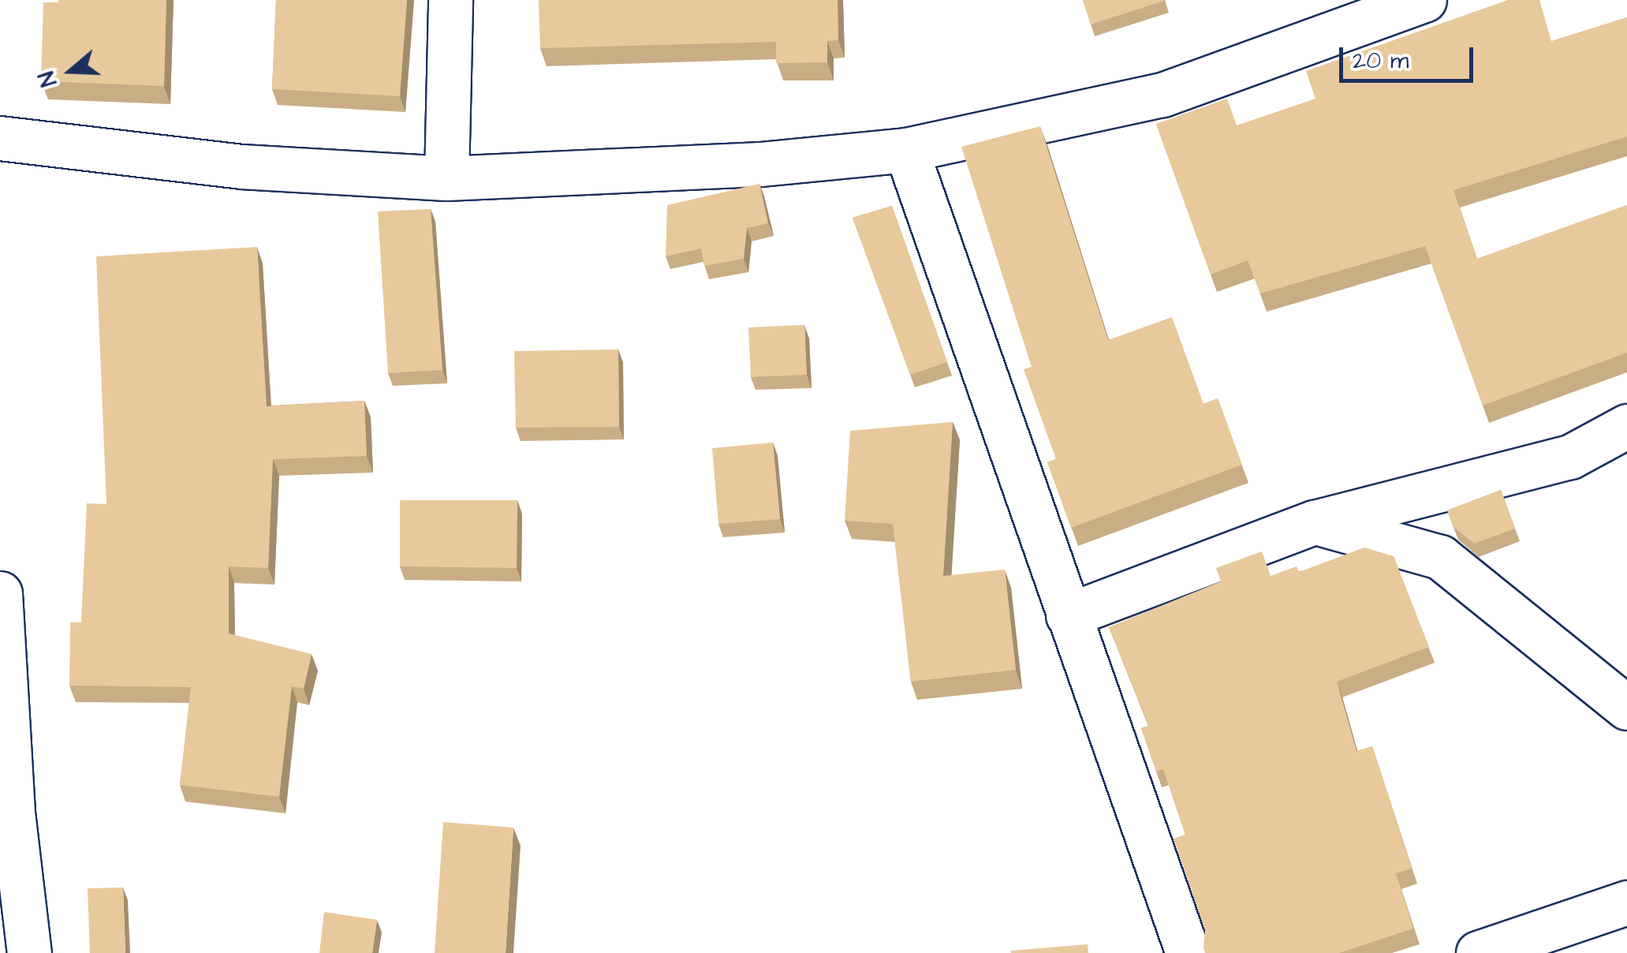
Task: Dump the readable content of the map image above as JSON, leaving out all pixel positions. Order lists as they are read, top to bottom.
{
  "scale_bar": "20 m",
  "north": "left"
}
